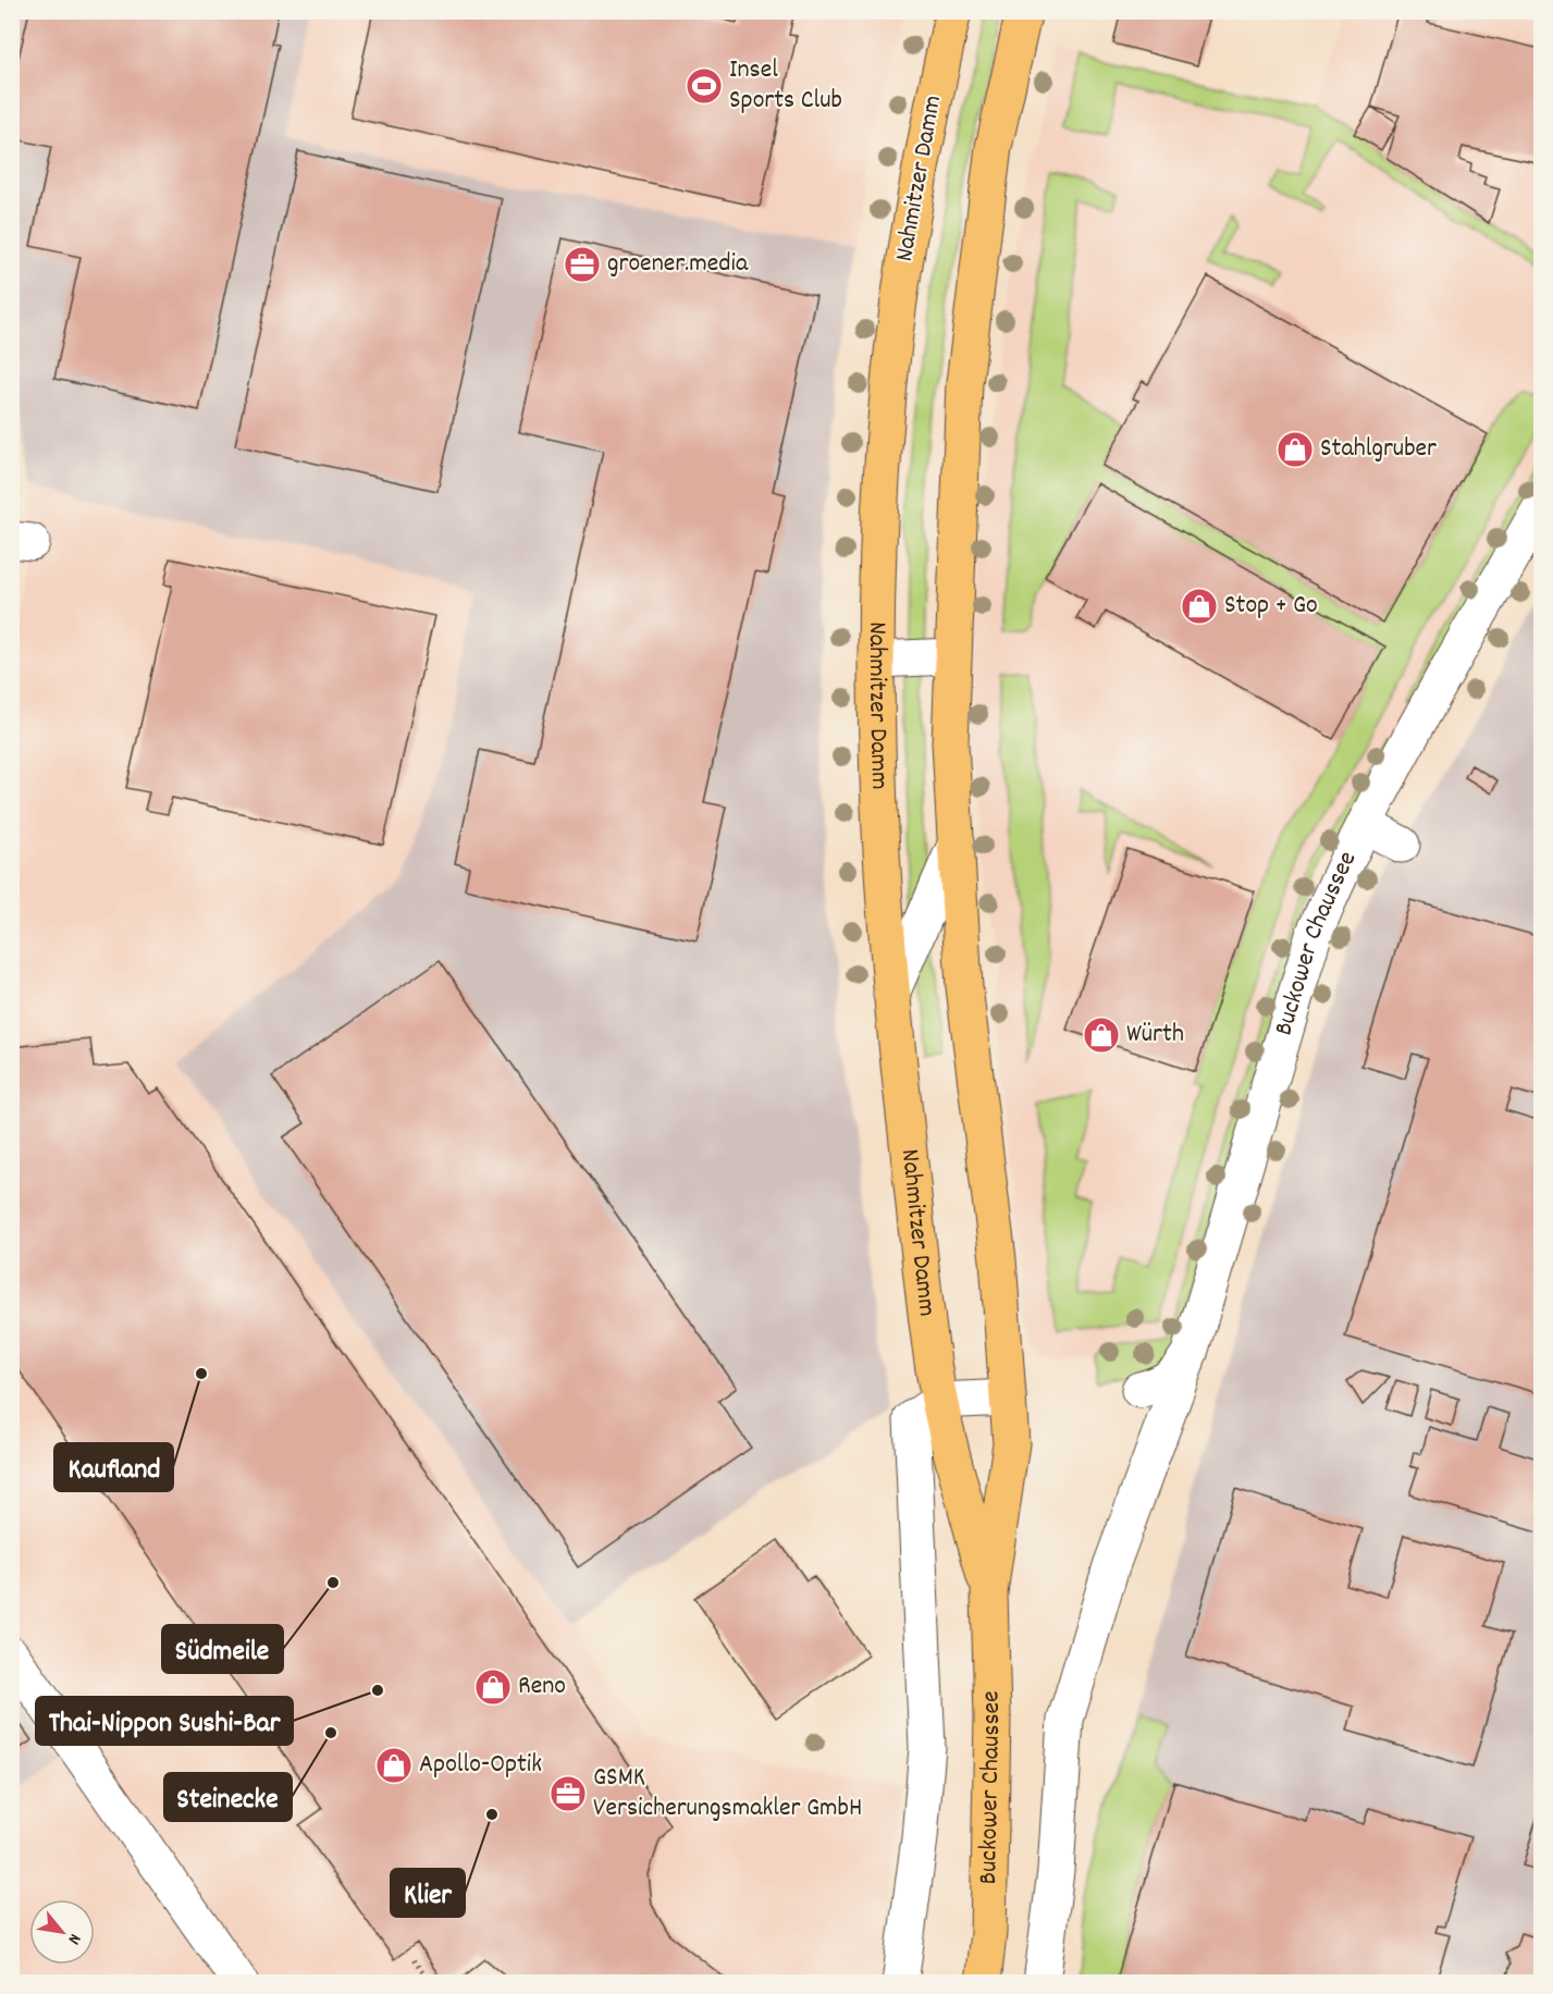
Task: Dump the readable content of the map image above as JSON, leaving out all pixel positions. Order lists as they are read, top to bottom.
{
  "streets": {
    "main road": ["Nahmitzer Damm", "Buckower Chaussee"]
  },
  "crossings": [
    ["Nahmitzer Damm", "Buckower Chaussee"]
  ],
  "places": {
    "sports": ["Insel Sports Club"],
    "office": ["groener.media", "GSMK Versicherungsmakler GmbH"],
    "shop": [
      "Stahlgruber",
      "Stop + Go",
      "Würth",
      "Reno",
      "Apollo-Optik"
    ],
    "other": [
      "Kaufland",
      "Südmeile",
      "Thai-Nippon Sushi-Bar",
      "Steinecke",
      "Klier"
    ]
  },
  "north": "bottom right"
}
